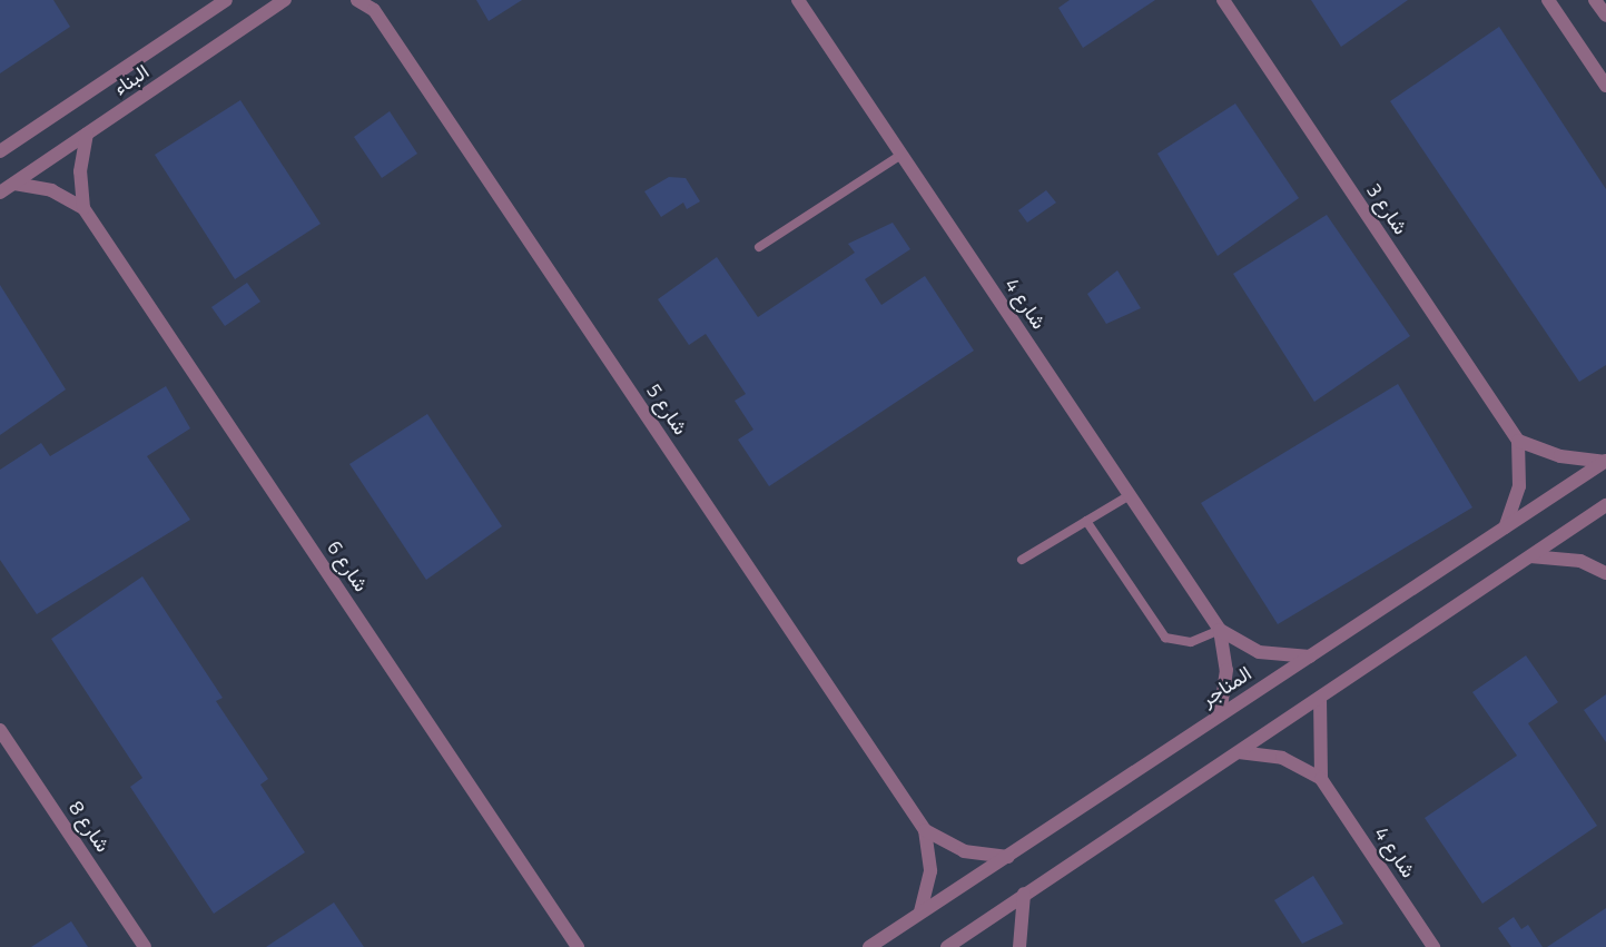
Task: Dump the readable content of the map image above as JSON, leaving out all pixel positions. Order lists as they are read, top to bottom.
{
  "streets": {
    "street": [
      "البناء",
      "شارع 3",
      "شارع 4",
      "شارع 5",
      "شارع 6",
      "المناجر",
      "شارع 8"
    ]
  },
  "crossings": [
    ["البناء", "شارع 6"],
    ["شارع 4", "المناجر"],
    ["شارع 5", "المناجر"]
  ]
}
